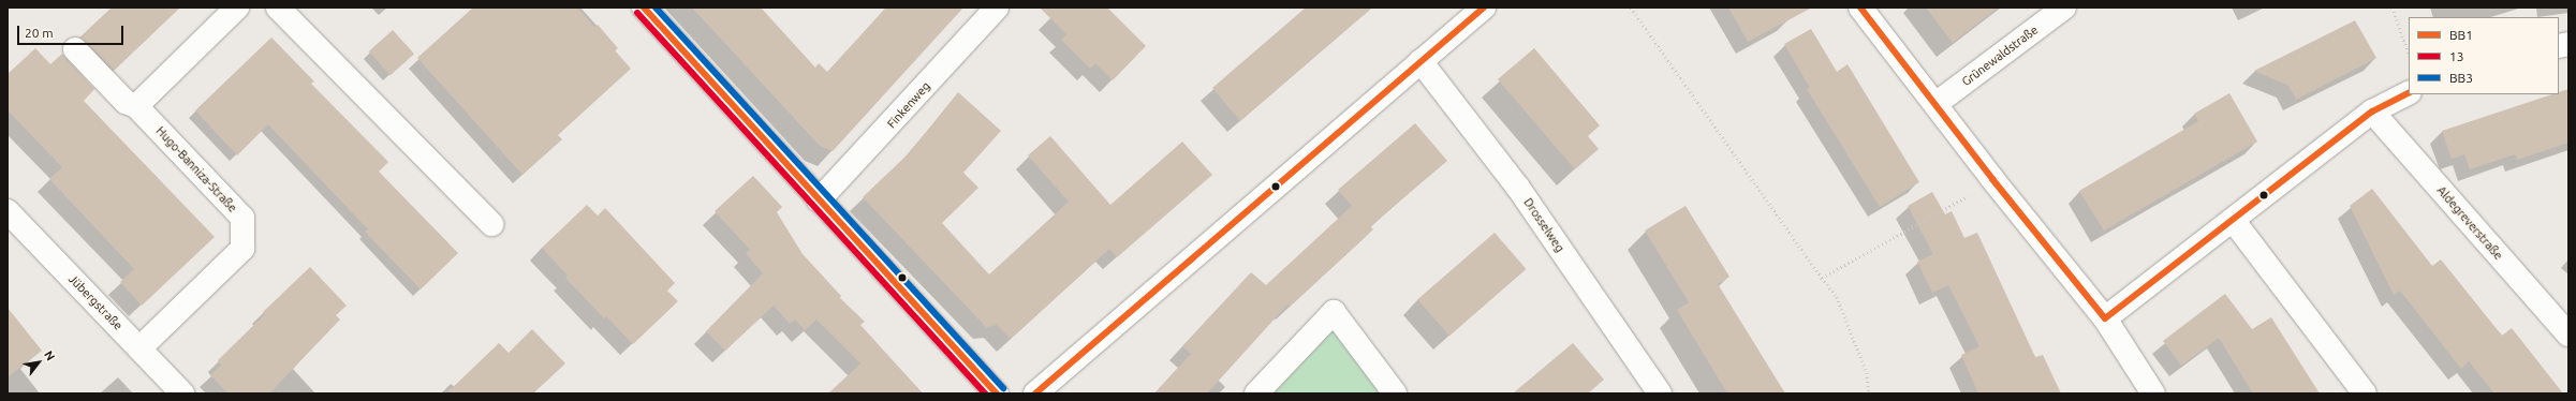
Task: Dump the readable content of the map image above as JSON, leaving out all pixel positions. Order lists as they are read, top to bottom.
{
  "streets": {
    "street": [
      "Grünewaldstraße",
      "Finkenweg",
      "Hugo-Banniza-Straße",
      "Aldegreverstraße",
      "Drosselweg",
      "Jübergstraße"
    ]
  },
  "crossings": [
    ["Hugo-Banniza-Straße", "Jübergstraße"]
  ],
  "lines": ["transit line BB1", "transit line BB3", "transit line 13"],
  "legend": ["BB1", "13", "BB3"],
  "scale_bar": "20 m",
  "north": "top right"
}
